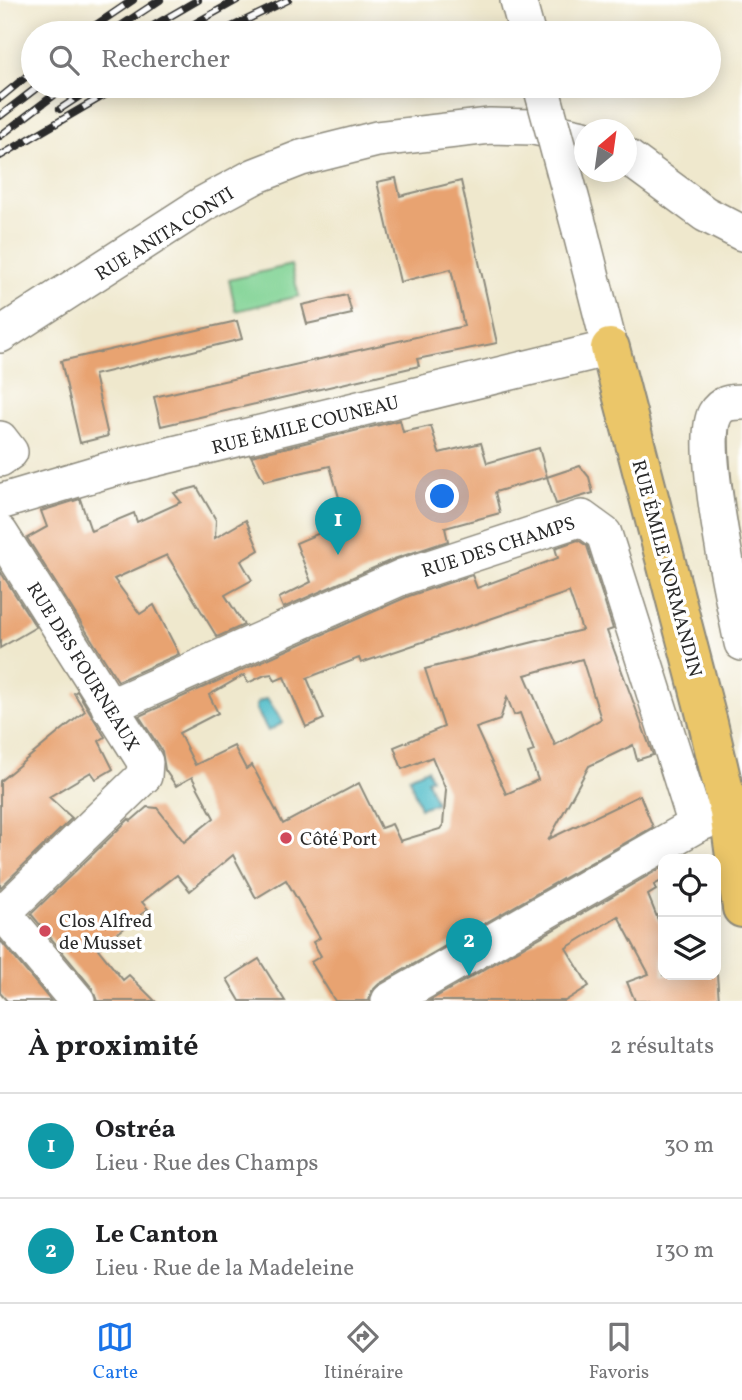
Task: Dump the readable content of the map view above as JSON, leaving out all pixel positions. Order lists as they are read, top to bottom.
{
  "streets": {
    "main road": ["RUE ÉMILE NORMANDIN"],
    "street": [
      "RUE ANITA CONTI",
      "RUE ÉMILE COUNEAU",
      "RUE DES CHAMPS",
      "RUE DES FOURNEAUX"
    ]
  },
  "crossings": [
    ["RUE ÉMILE COUNEAU", "RUE ÉMILE NORMANDIN"],
    ["RUE DES CHAMPS", "RUE ÉMILE NORMANDIN"],
    ["RUE DES CHAMPS", "RUE DES FOURNEAUX"]
  ],
  "places": ["Côté Port", "Clos Alfred de Musset"],
  "north": "top right",
  "page": {
    "search": "Rechercher",
    "pins": ["1", "2"],
    "heading": ["À proximité", "2 résultats"],
    "list": [
      {
        "mark": "1",
        "name": "Ostréa",
        "note": "Lieu · Rue des Champs",
        "value": "30 m"
      },
      {
        "mark": "2",
        "name": "Le Canton",
        "note": "Lieu · Rue de la Madeleine",
        "value": "130 m"
      }
    ],
    "nav": ["Carte", "Itinéraire", "Favoris"]
  }
}
